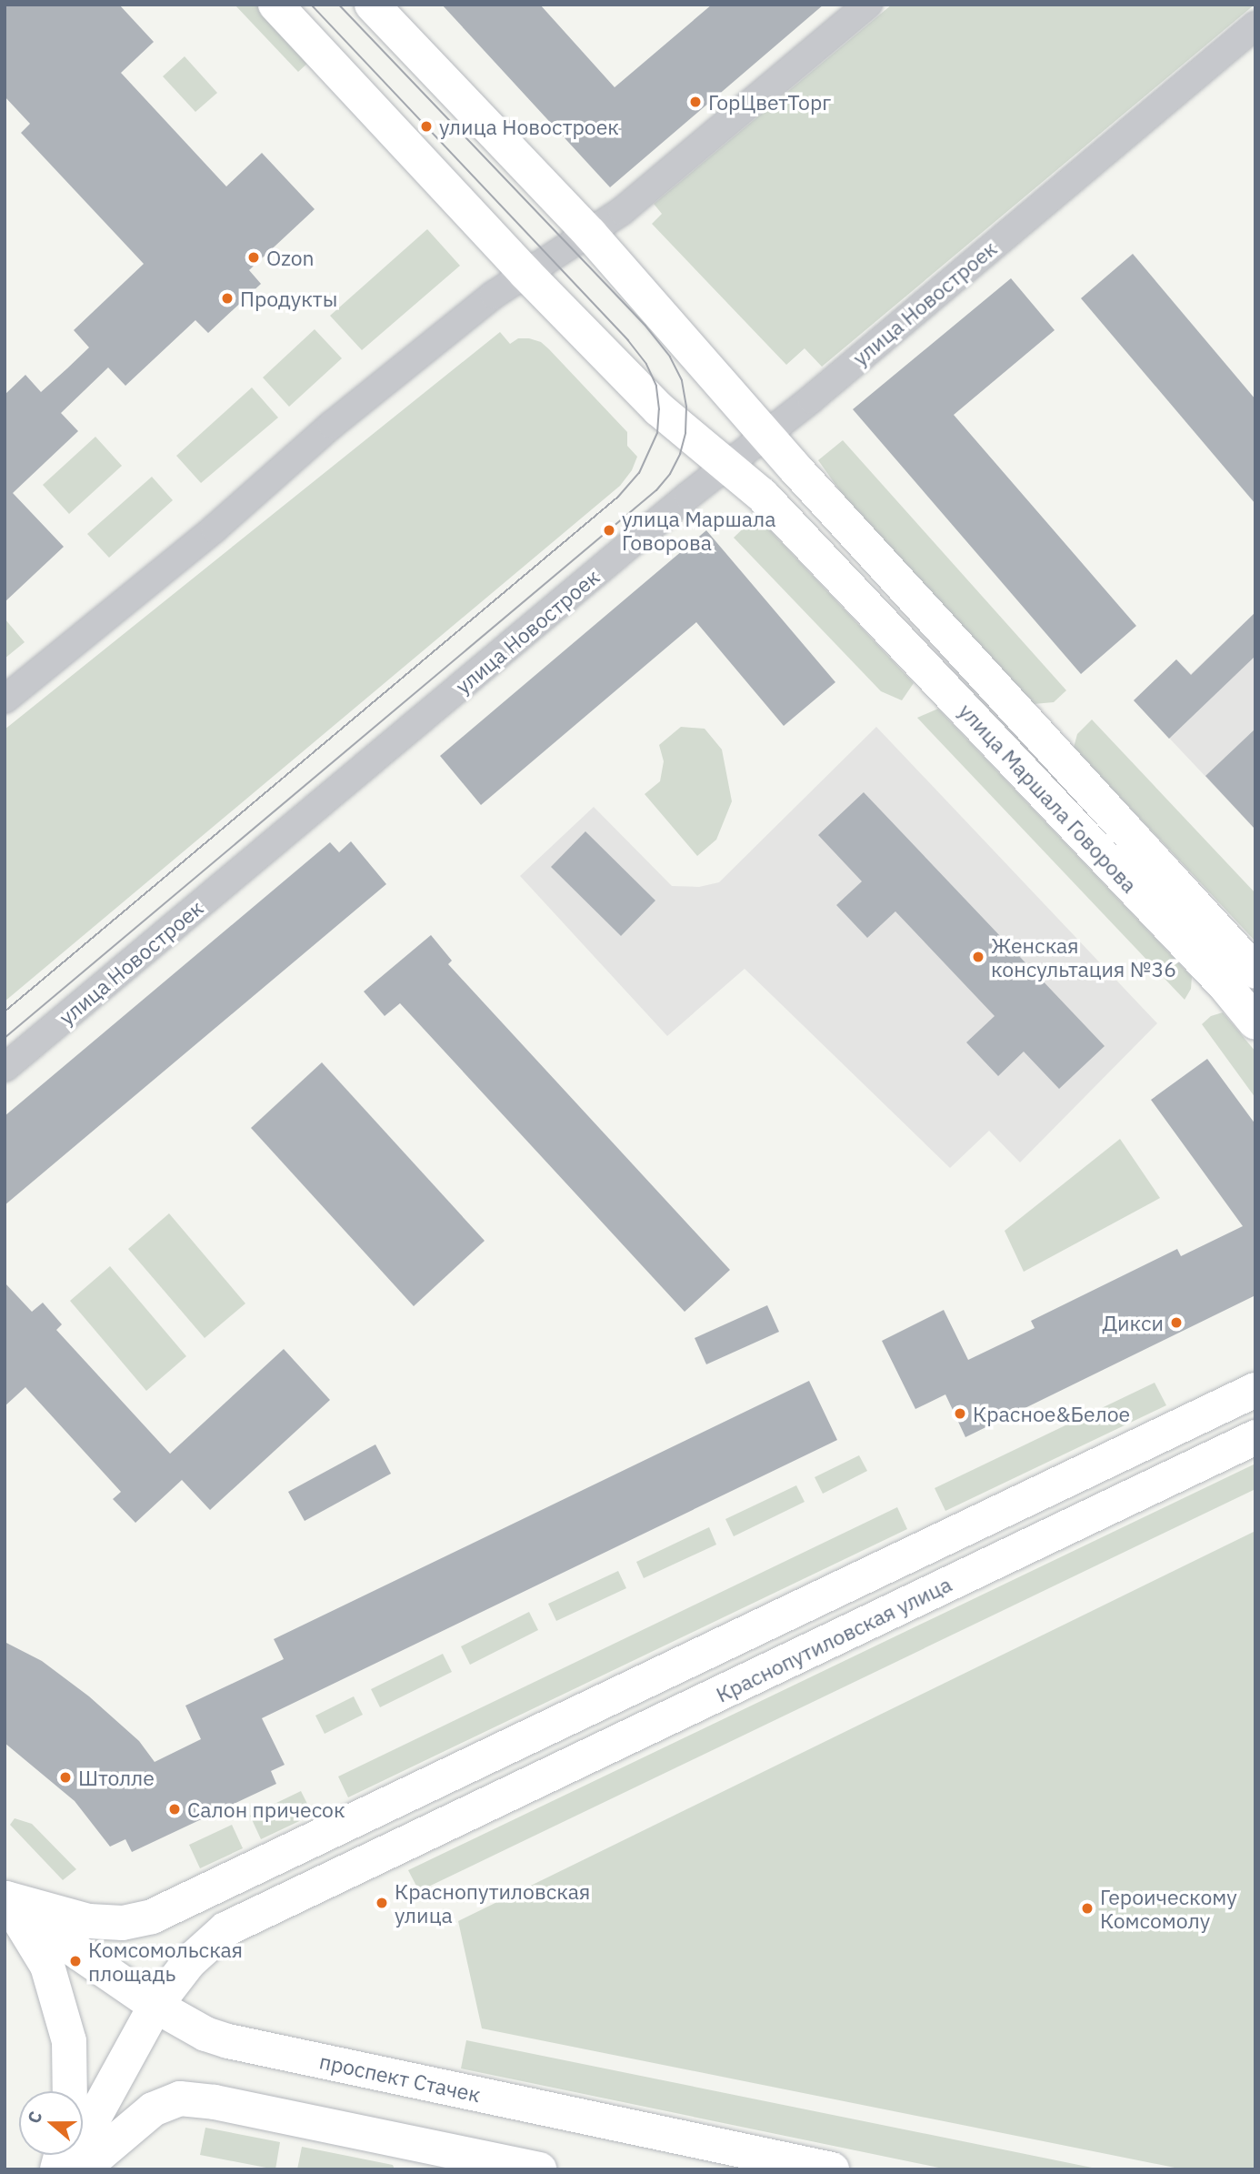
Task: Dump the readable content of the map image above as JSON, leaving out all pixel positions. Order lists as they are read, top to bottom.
{
  "streets": {
    "main road": ["улица Маршала Говорова", "Краснопутиловская улица", "проспект Стачек"],
    "street": ["улица Новостроек"]
  },
  "crossings": [
    ["улица Новостроек", "улица Маршала Говорова"],
    ["Краснопутиловская улица", "проспект Стачек"]
  ],
  "places": [
    "ГорЦветТорг",
    "улица Новостроек",
    "Ozon",
    "Продукты",
    "улица Маршала Говорова",
    "Женская консультация №36",
    "Дикси",
    "Красное&Белое",
    "Штолле",
    "Салон причесок",
    "Краснопутиловская улица",
    "Героическому Комсомолу",
    "Комсомольская площадь"
  ],
  "north": "left"
}
